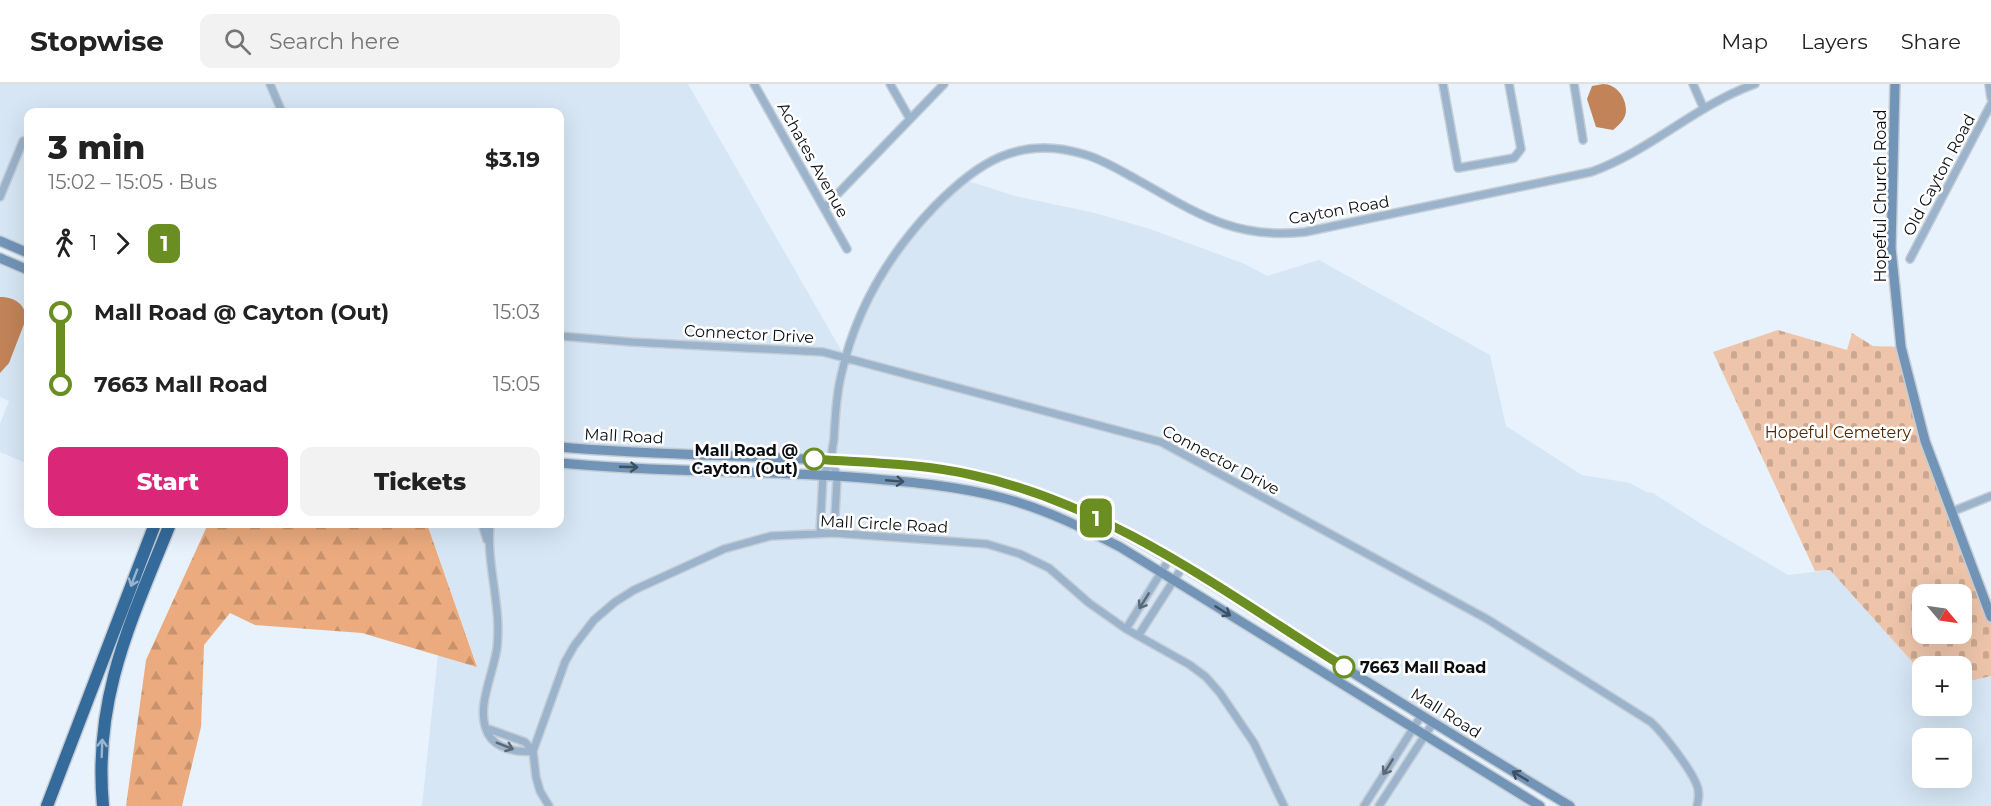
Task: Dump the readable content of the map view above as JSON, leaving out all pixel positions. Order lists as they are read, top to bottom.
{
  "streets": {
    "main road": ["Hopeful Church Road", "Mall Road"],
    "street": [
      "Achates Avenue",
      "Old Cayton Road",
      "Cayton Road",
      "Connector Drive",
      "Mall Circle Road"
    ]
  },
  "crossings": [
    ["Cayton Road", "Connector Drive"],
    ["Cayton Road", "Mall Road"]
  ],
  "parks": ["Hopeful Cemetery"],
  "places": ["Mall Road @ Cayton (Out)", "7663 Mall Road"],
  "lines": ["bus line 1"],
  "north": "bottom right",
  "page": {
    "header": "Stopwise",
    "search": "Search here",
    "nav": ["Map", "Layers", "Share"],
    "on_map": "1",
    "heading": ["3 min", "15:02 – 15:05 · Bus", "$3.19"],
    "legs": ["1", "1"],
    "list": [
      {
        "name": "Mall Road @ Cayton (Out)",
        "value": "15:03"
      },
      {
        "name": "7663 Mall Road",
        "value": "15:05"
      }
    ],
    "buttons": ["Start", "Tickets"],
    "map_buttons": ["+", "−"]
  }
}
